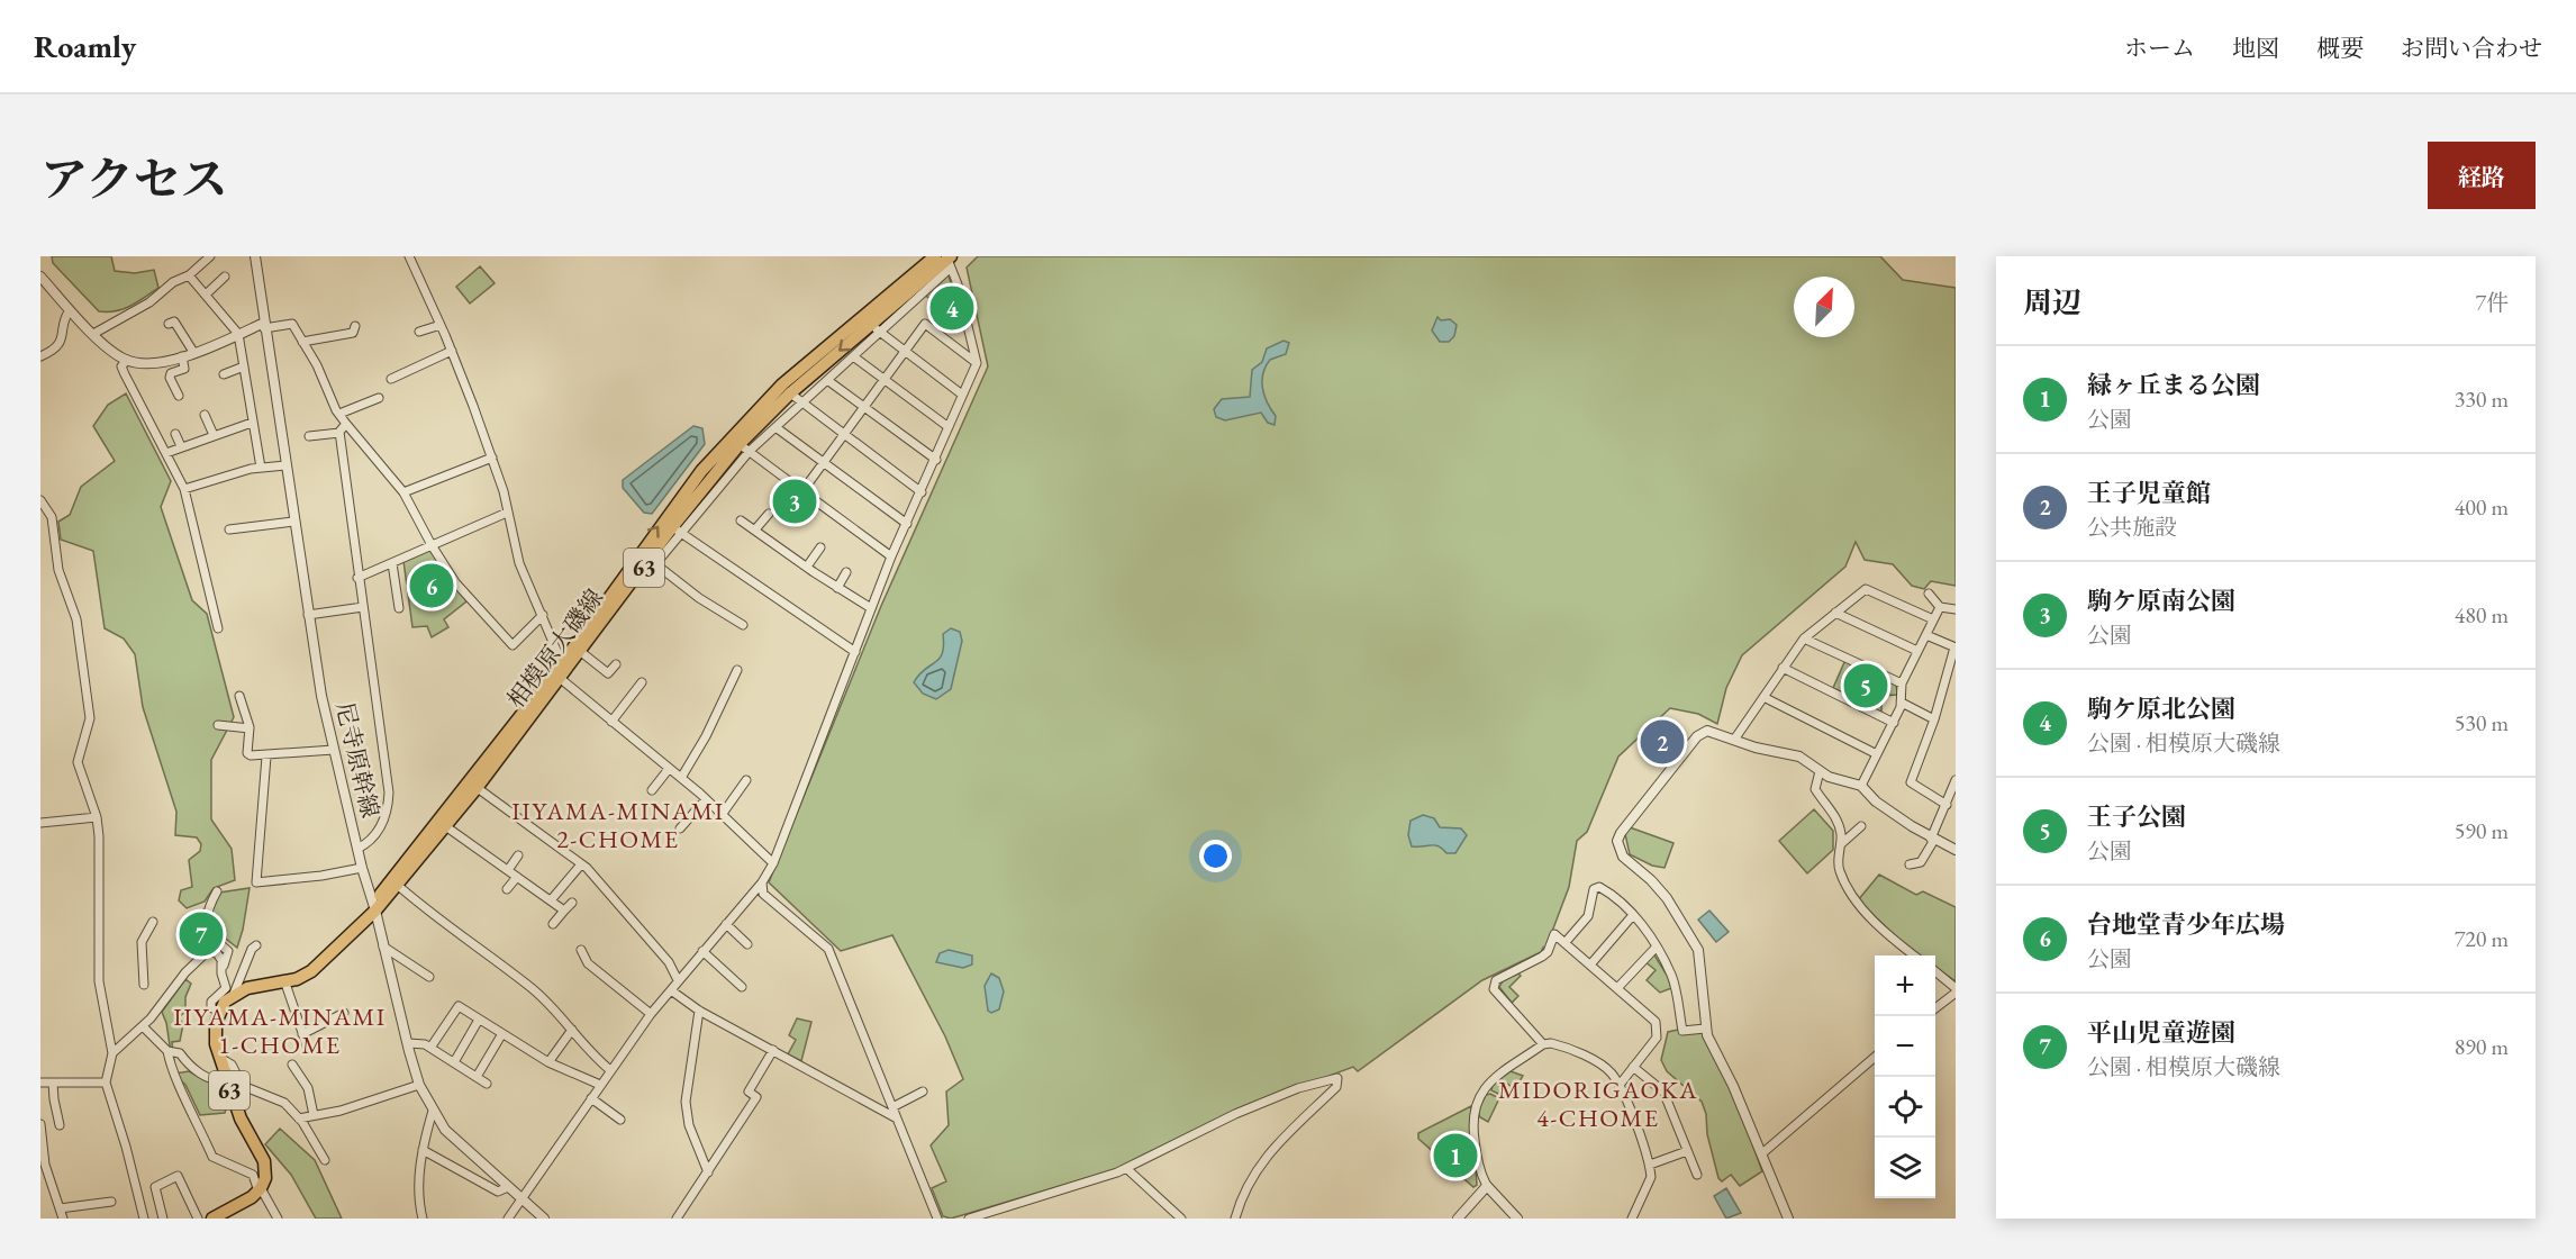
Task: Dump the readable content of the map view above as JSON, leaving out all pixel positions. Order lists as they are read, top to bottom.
{
  "streets": {
    "main road": ["63", "相模原大磯線"],
    "street": ["尼寺原幹線"]
  },
  "crossings": [
    ["相模原大磯線", "尼寺原幹線"]
  ],
  "districts": ["IIYAMA-MINAMI 2-CHOME", "IIYAMA-MINAMI 1-CHOME", "MIDORIGAOKA 4-CHOME"],
  "north": "top right",
  "page": {
    "header": "Roamly",
    "nav": [
      "ホーム",
      "地図",
      "概要",
      "お問い合わせ"
    ],
    "title": "アクセス",
    "buttons": "経路",
    "heading": ["周辺", "7件"],
    "pins": [
      "4",
      "3",
      "6",
      "5",
      "2",
      "7",
      "1"
    ],
    "list": [
      {
        "mark": "1",
        "name": "緑ヶ丘まる公園",
        "note": "公園",
        "value": "330 m"
      },
      {
        "mark": "2",
        "name": "王子児童館",
        "note": "公共施設",
        "value": "400 m"
      },
      {
        "mark": "3",
        "name": "駒ケ原南公園",
        "note": "公園",
        "value": "480 m"
      },
      {
        "mark": "4",
        "name": "駒ケ原北公園",
        "note": "公園 · 相模原大磯線",
        "value": "530 m"
      },
      {
        "mark": "5",
        "name": "王子公園",
        "note": "公園",
        "value": "590 m"
      },
      {
        "mark": "6",
        "name": "台地堂青少年広場",
        "note": "公園",
        "value": "720 m"
      },
      {
        "mark": "7",
        "name": "平山児童遊園",
        "note": "公園 · 相模原大磯線",
        "value": "890 m"
      }
    ],
    "map_buttons": ["+", "−"]
  }
}
